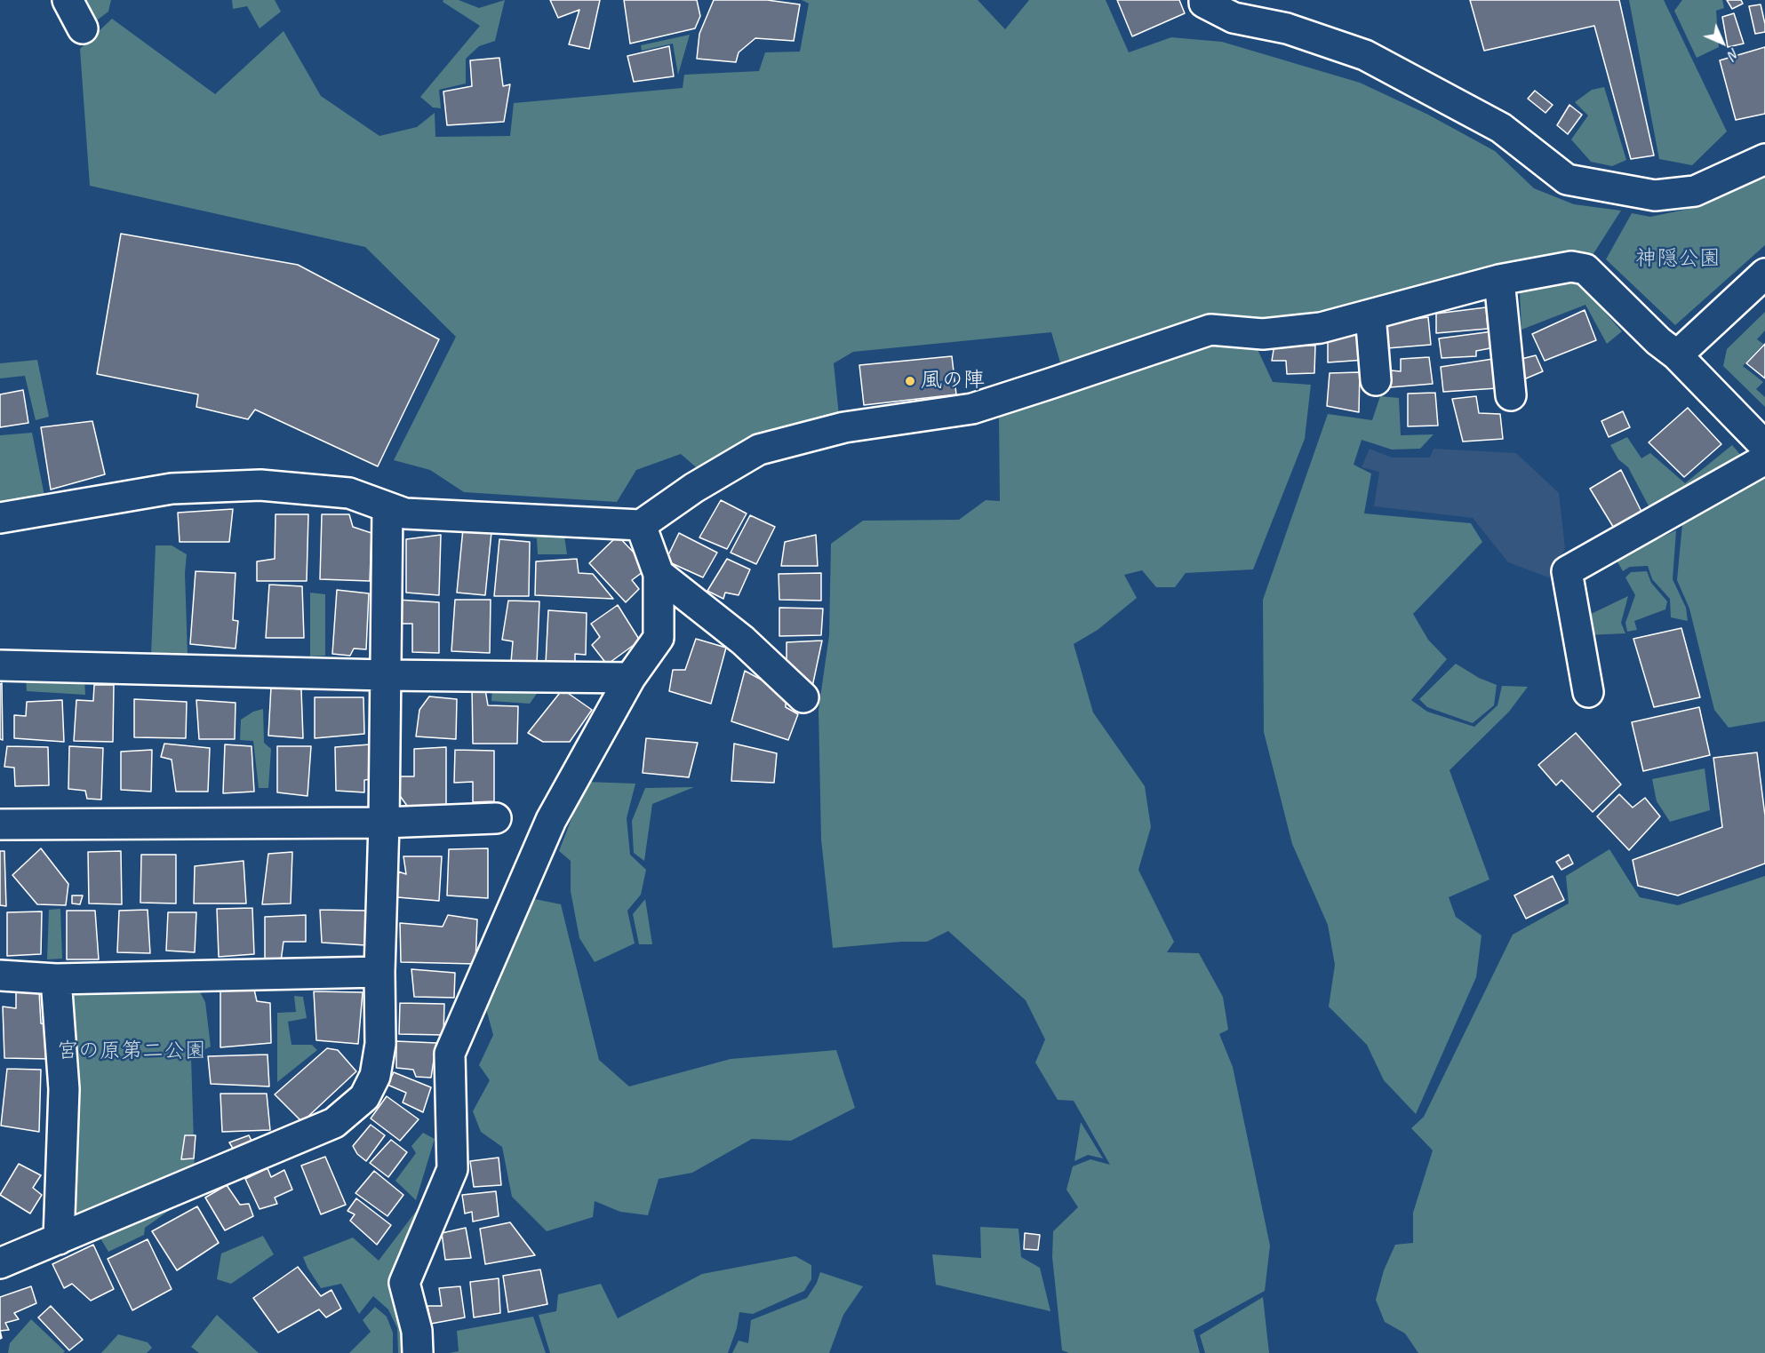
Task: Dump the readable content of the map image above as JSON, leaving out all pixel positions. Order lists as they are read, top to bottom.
{
  "parks": ["神隠公園", "宮の原第二公園"],
  "places": ["風の陣"],
  "north": "bottom right"
}
